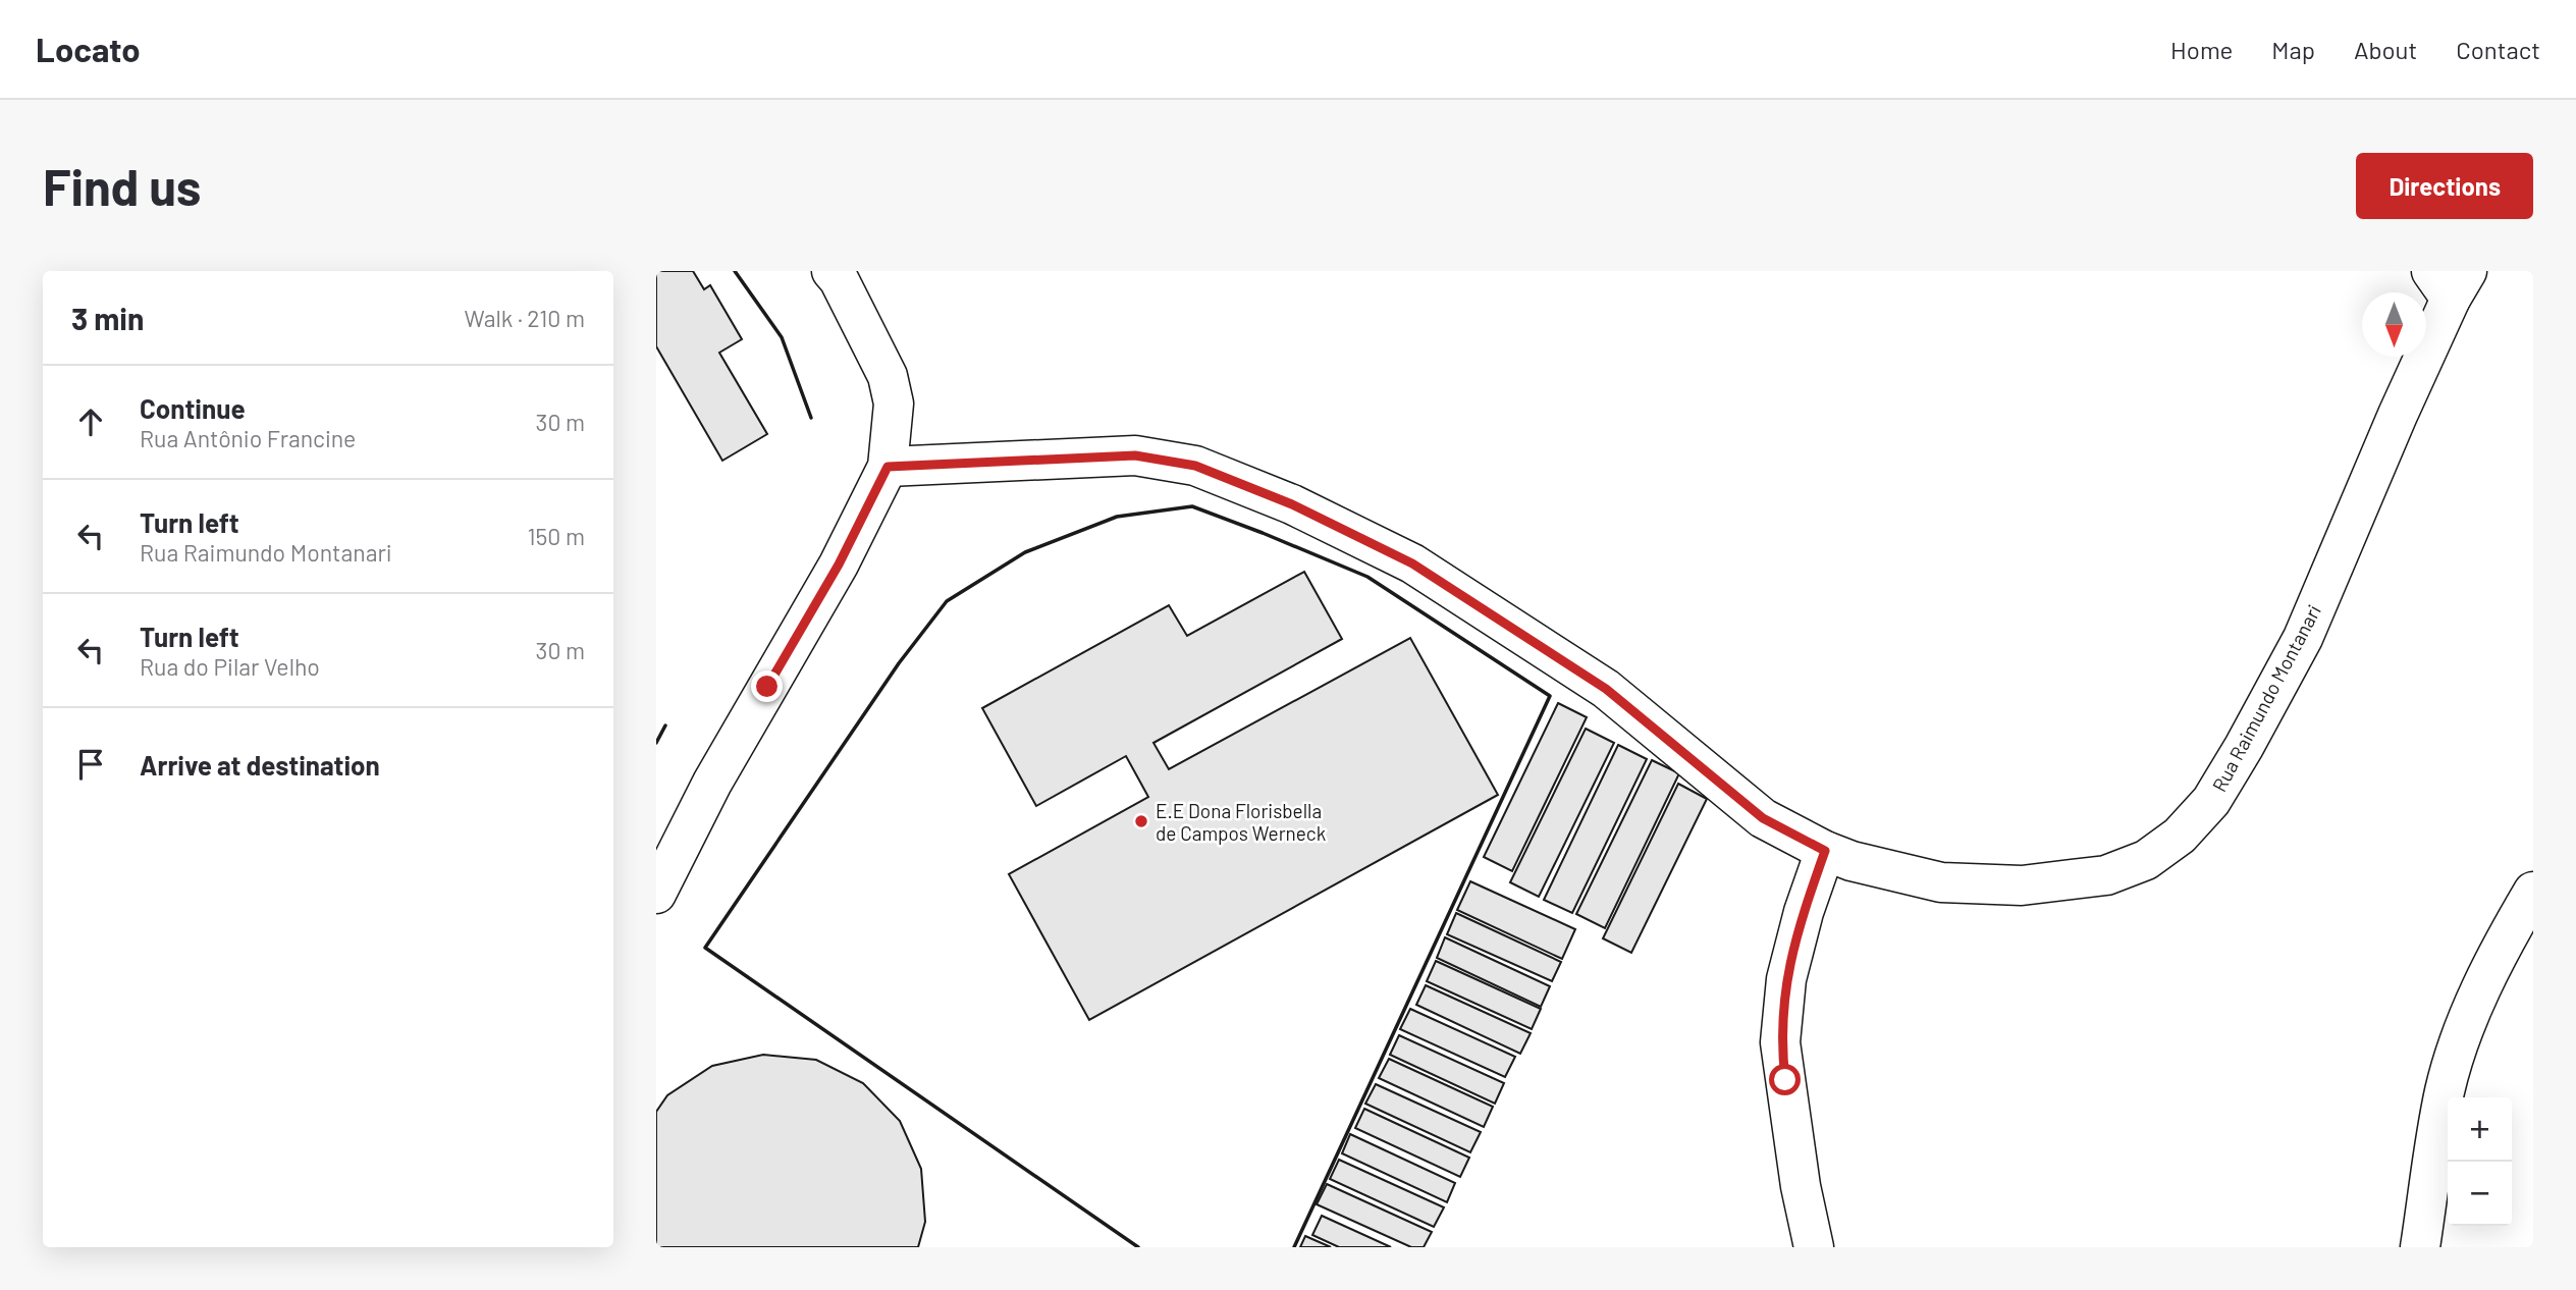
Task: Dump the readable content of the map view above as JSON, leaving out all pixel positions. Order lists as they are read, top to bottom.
{
  "streets": {
    "main road": ["Rua Raimundo Montanari"]
  },
  "places": ["E.E Dona Florisbella de Campos Werneck"],
  "north": "bottom",
  "page": {
    "header": "Locato",
    "nav": [
      "Home",
      "Map",
      "About",
      "Contact"
    ],
    "buttons": "Directions",
    "title": "Find us",
    "heading": ["3 min", "Walk · 210 m"],
    "list": [
      ["Continue", "Rua Antônio Francine", "30 m"],
      ["Turn left", "Rua Raimundo Montanari", "150 m"],
      ["Turn left", "Rua do Pilar Velho", "30 m"],
      "Arrive at destination"
    ],
    "map_buttons": ["+", "−"]
  }
}
